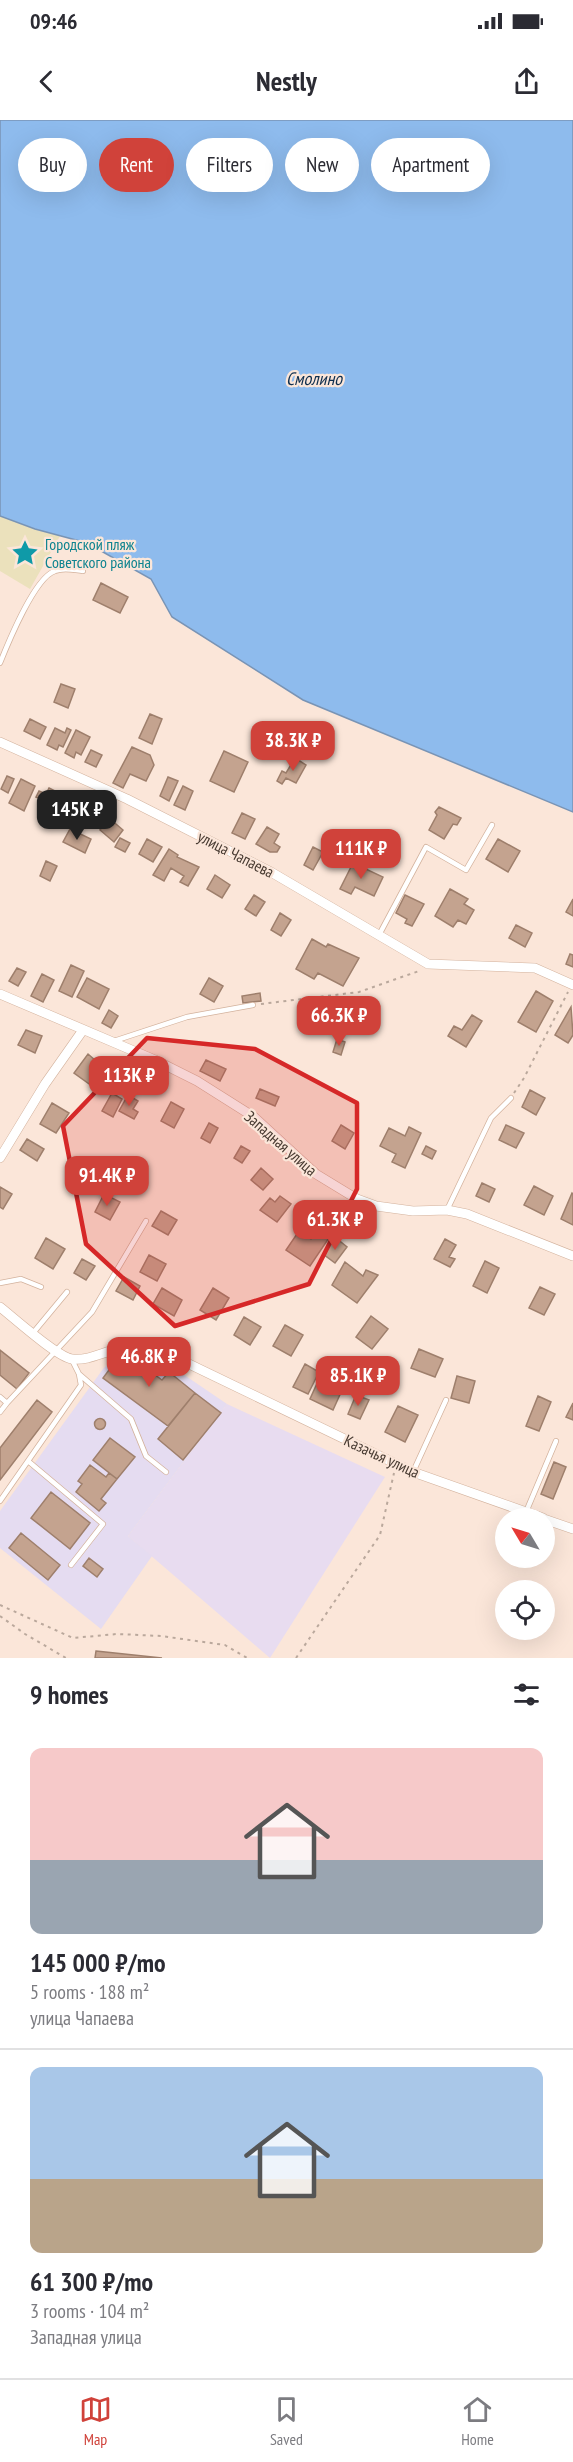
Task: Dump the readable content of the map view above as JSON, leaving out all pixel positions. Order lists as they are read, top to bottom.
{
  "streets": {
    "street": ["улица Чапаева", "Западная улица", "Казачья улица"]
  },
  "water": ["Смолино"],
  "places": {
    "place": ["Городской пляж Советского района"]
  },
  "north": "top left",
  "page": {
    "status": "09:46",
    "header": "Nestly",
    "chip": [
      "Buy",
      "Rent",
      "Filters",
      "New",
      "Apartment"
    ],
    "price": [
      "38.3K ₽",
      "145K ₽",
      "111K ₽",
      "66.3K ₽",
      "113K ₽",
      "91.4K ₽",
      "61.3K ₽",
      "46.8K ₽",
      "85.1K ₽"
    ],
    "heading": "9 homes",
    "list": [
      {
        "name": "145 000 ₽/mo",
        "note": "5 rooms · 188 m² · улица Чапаева"
      },
      {
        "name": "61 300 ₽/mo",
        "note": "3 rooms · 104 m² · Западная улица"
      }
    ],
    "tabs": ["Map", "Saved", "Home"]
  }
}
